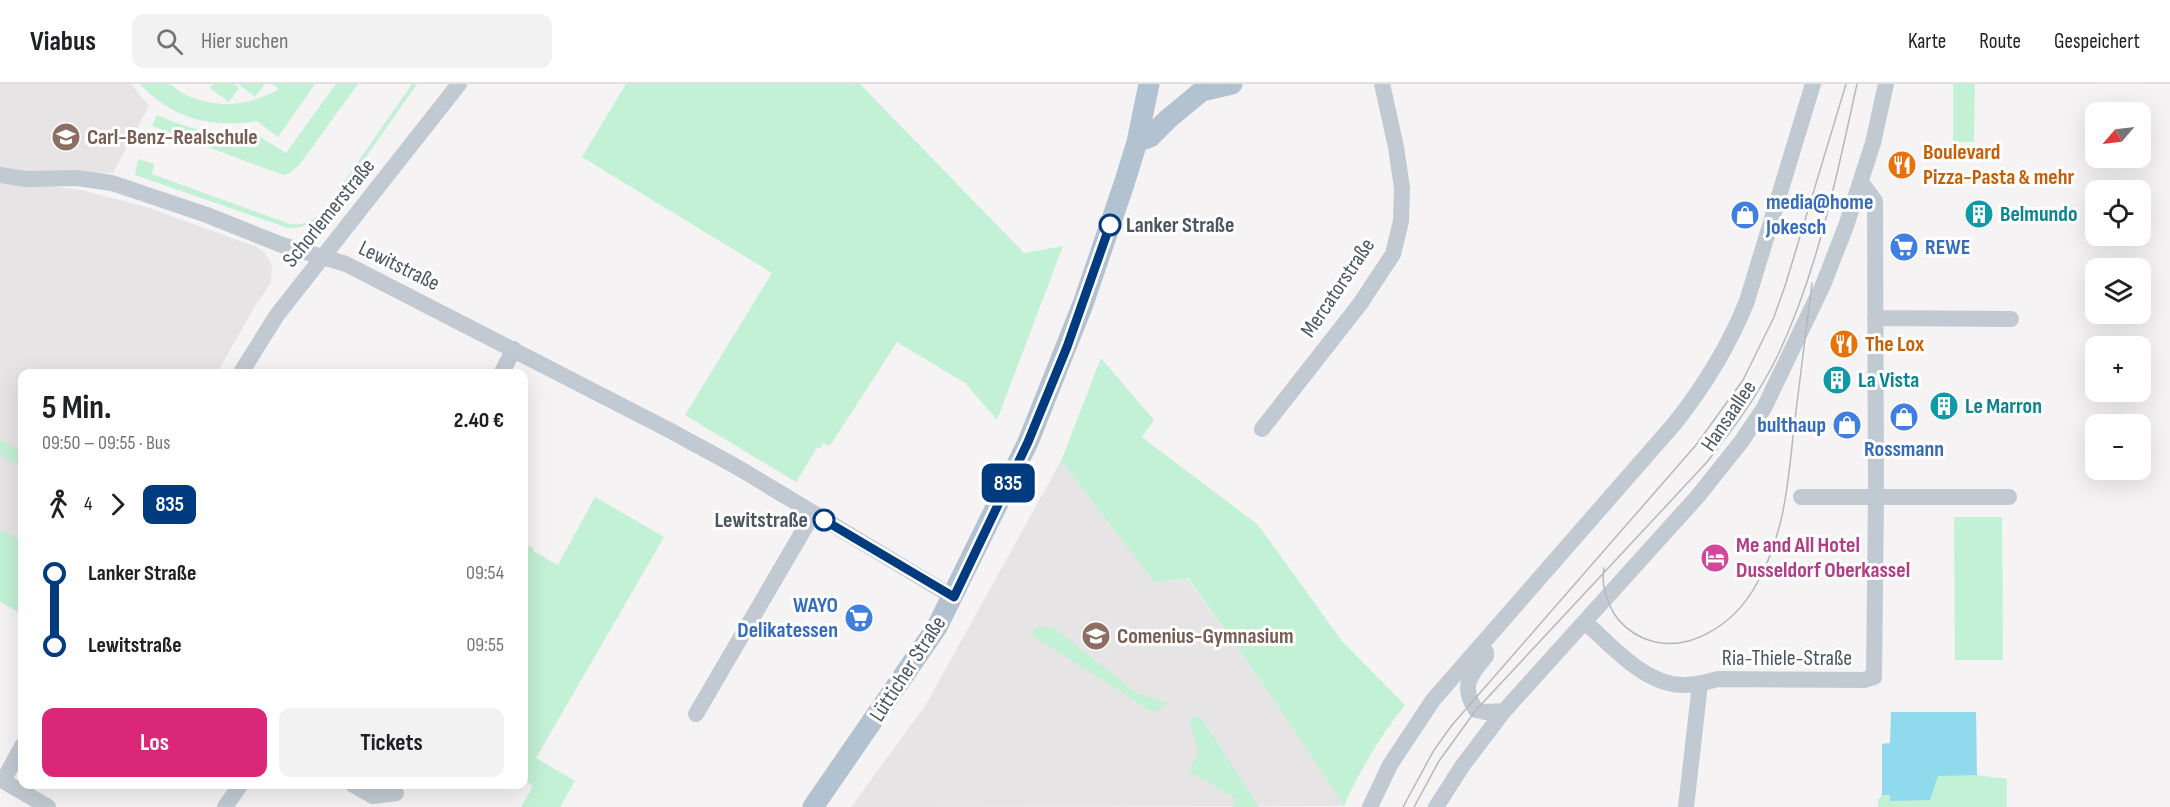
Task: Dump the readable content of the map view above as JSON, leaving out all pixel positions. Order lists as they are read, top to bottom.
{
  "streets": {
    "main road": ["Lütticher Straße"],
    "street": [
      "Schorlemerstraße",
      "Lewitstraße",
      "Mercatorstraße",
      "Hansaallee",
      "Ria-Thiele-Straße"
    ]
  },
  "crossings": [
    ["Schorlemerstraße", "Lewitstraße"],
    ["Lewitstraße", "Lütticher Straße"],
    ["Hansaallee", "Ria-Thiele-Straße"]
  ],
  "places": {
    "school or university": ["Carl-Benz-Realschule", "Comenius-Gymnasium"],
    "restaurant": ["Boulevard Pizza-Pasta & mehr", "The Lox"],
    "building": ["Belmundo", "La Vista", "Le Marron"],
    "shop": ["media@home Jokesch", "Rossmann", "bulthaup"],
    "other": ["Lanker Straße", "Lewitstraße"],
    "supermarket": ["REWE", "WAYO Delikatessen"],
    "hotel": ["Me and All Hotel Dusseldorf Oberkassel"]
  },
  "lines": ["bus line 835"],
  "north": "bottom left",
  "page": {
    "header": "Viabus",
    "search": "Hier suchen",
    "nav": ["Karte", "Route", "Gespeichert"],
    "on_map": "835",
    "map_buttons": ["+", "−"],
    "heading": ["5 Min.", "09:50 – 09:55 · Bus", "2.40 €"],
    "legs": ["4", "835"],
    "list": [
      {
        "name": "Lanker Straße",
        "value": "09:54"
      },
      {
        "name": "Lewitstraße",
        "value": "09:55"
      }
    ],
    "buttons": ["Los", "Tickets"]
  }
}
